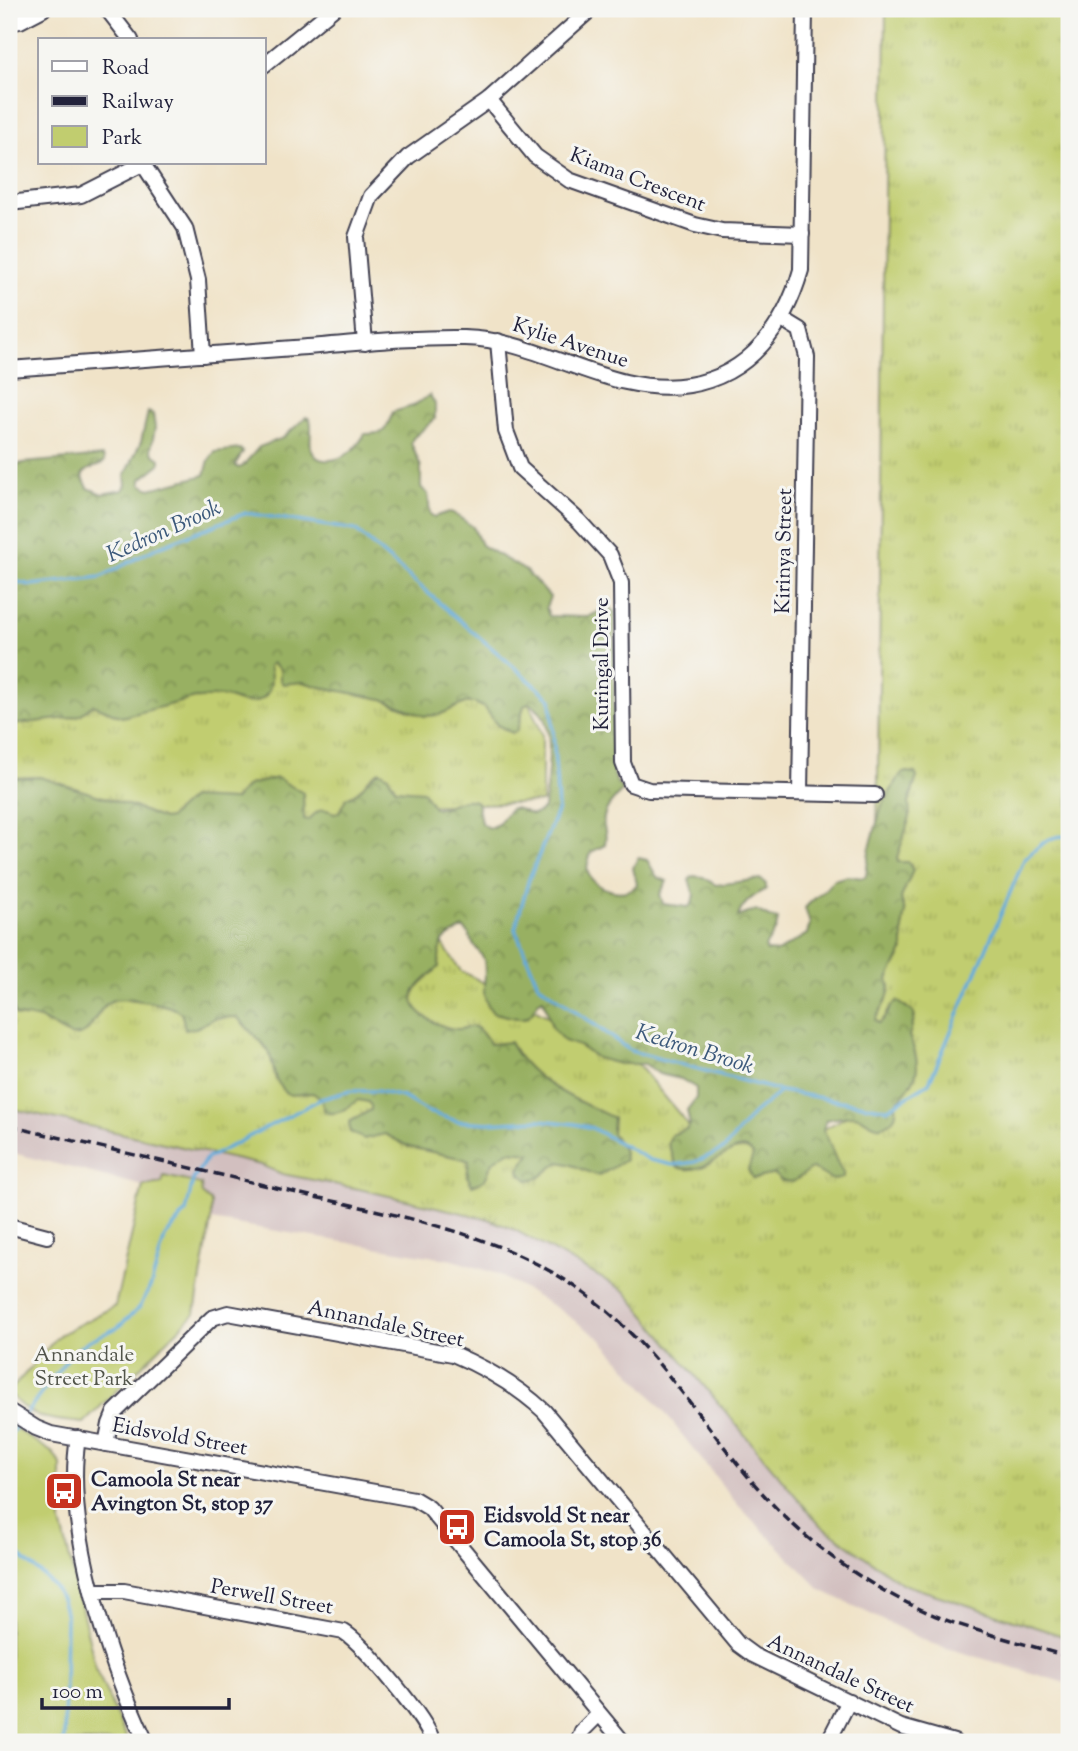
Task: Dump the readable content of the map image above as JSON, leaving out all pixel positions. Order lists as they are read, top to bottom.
{
  "streets": {
    "street": [
      "Kiama Crescent",
      "Kylie Avenue",
      "Kirinya Street",
      "Kuringal Drive",
      "Annandale Street",
      "Eidsvold Street",
      "Perwell Street"
    ]
  },
  "crossings": [
    ["Kiama Crescent", "Kylie Avenue"],
    ["Kylie Avenue", "Kirinya Street"],
    ["Kylie Avenue", "Kuringal Drive"],
    ["Kirinya Street", "Kuringal Drive"],
    ["Annandale Street", "Eidsvold Street"]
  ],
  "water": ["Kedron Brook"],
  "parks": ["Annandale Street Park"],
  "places": {
    "bus stop": ["Camoola St near Avington St, stop 37", "Eidsvold St near Camoola St, stop 36"]
  },
  "legend": ["Road", "Railway", "Park"],
  "scale_bar": "100 m"
}
